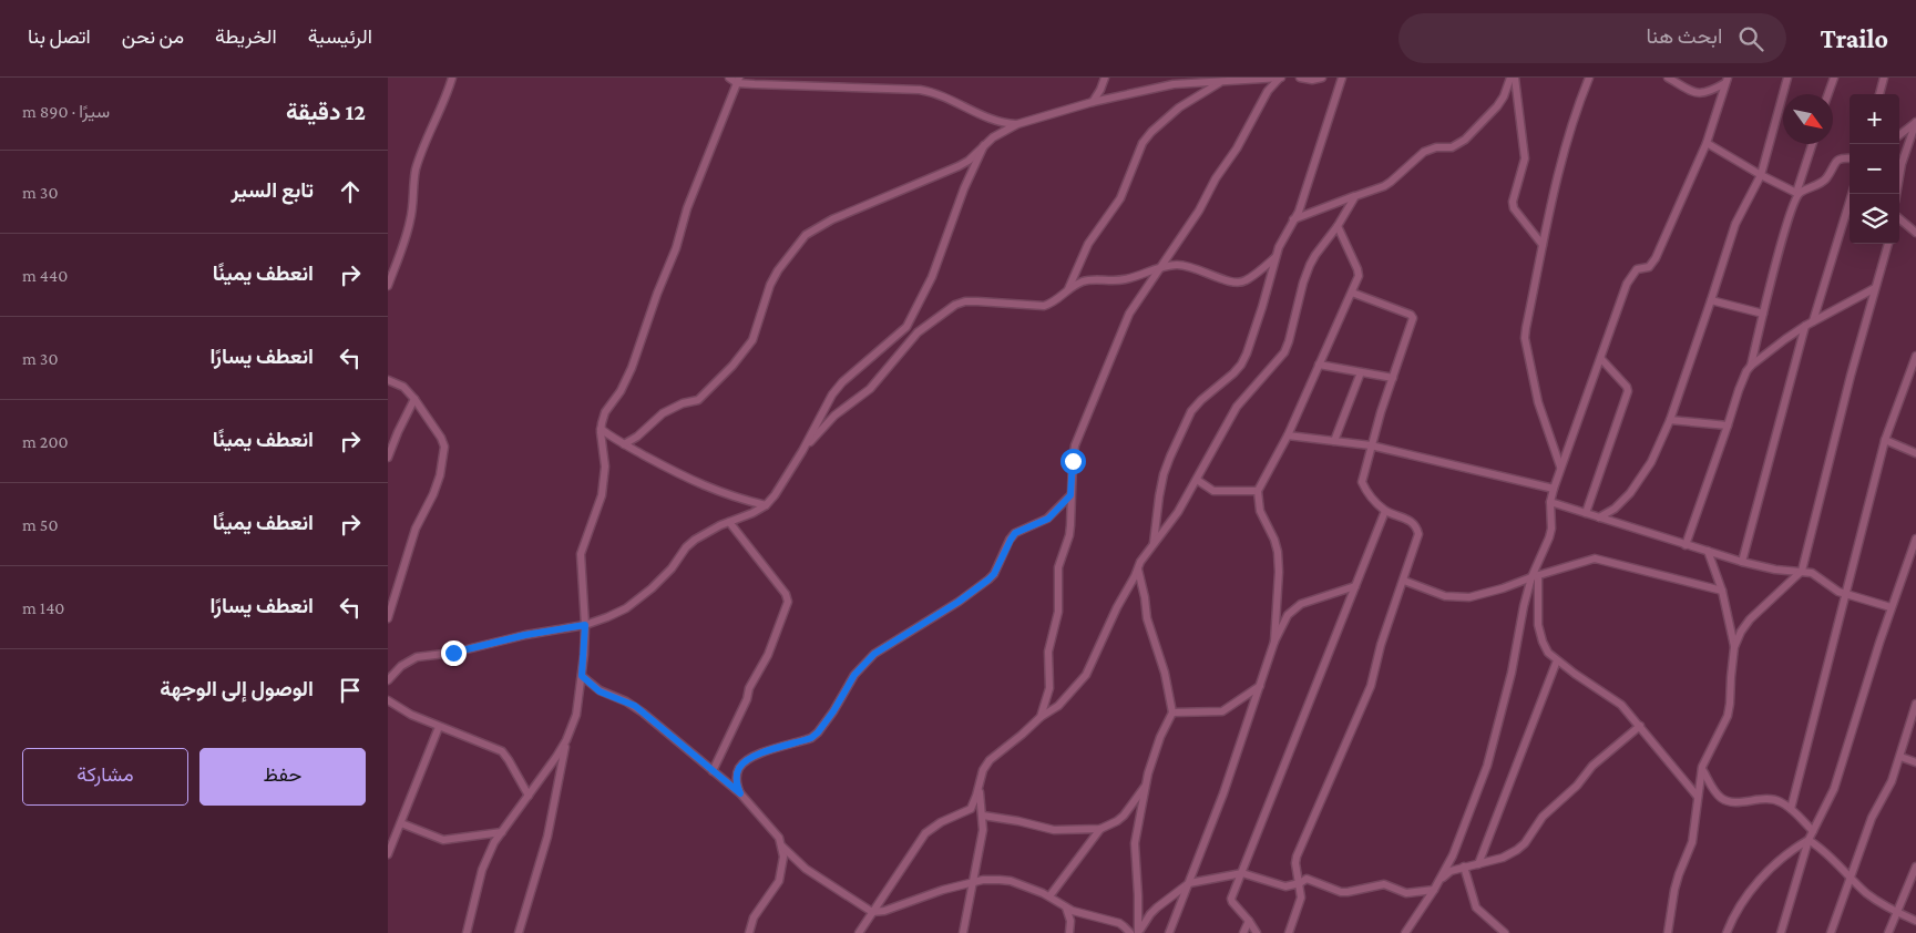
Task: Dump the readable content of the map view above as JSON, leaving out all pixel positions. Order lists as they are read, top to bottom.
{
  "north": "bottom right",
  "page": {
    "header": "Trailo",
    "search": "ابحث هنا",
    "nav": [
      "الرئيسية",
      "الخريطة",
      "من نحن",
      "اتصل بنا"
    ],
    "heading": ["12 دقيقة", "سيرًا · 890 m"],
    "map_buttons": ["+", "−"],
    "list": [
      ["تابع السير", "30 m"],
      ["انعطف يمينًا", "440 m"],
      ["انعطف يسارًا", "30 m"],
      ["انعطف يمينًا", "200 m"],
      ["انعطف يمينًا", "50 m"],
      ["انعطف يسارًا", "140 m"],
      "الوصول إلى الوجهة"
    ],
    "buttons": ["حفظ", "مشاركة"]
  }
}
